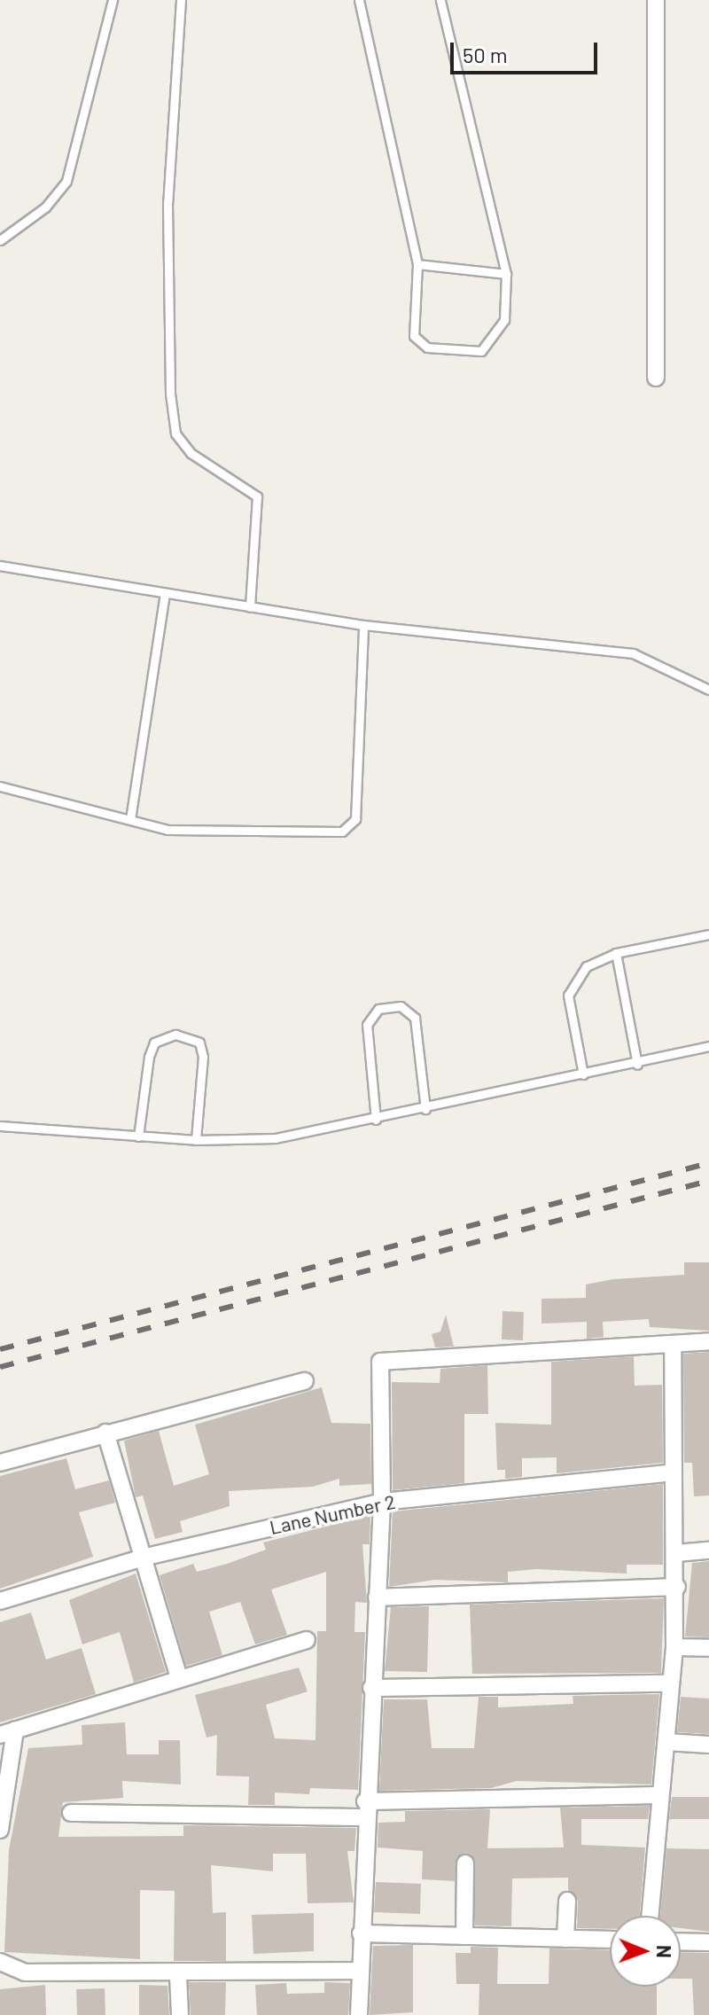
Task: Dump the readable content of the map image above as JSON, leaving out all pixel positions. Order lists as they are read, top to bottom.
{
  "streets": {
    "street": ["Lane Number 2"]
  },
  "scale_bar": "50 m",
  "north": "right"
}
